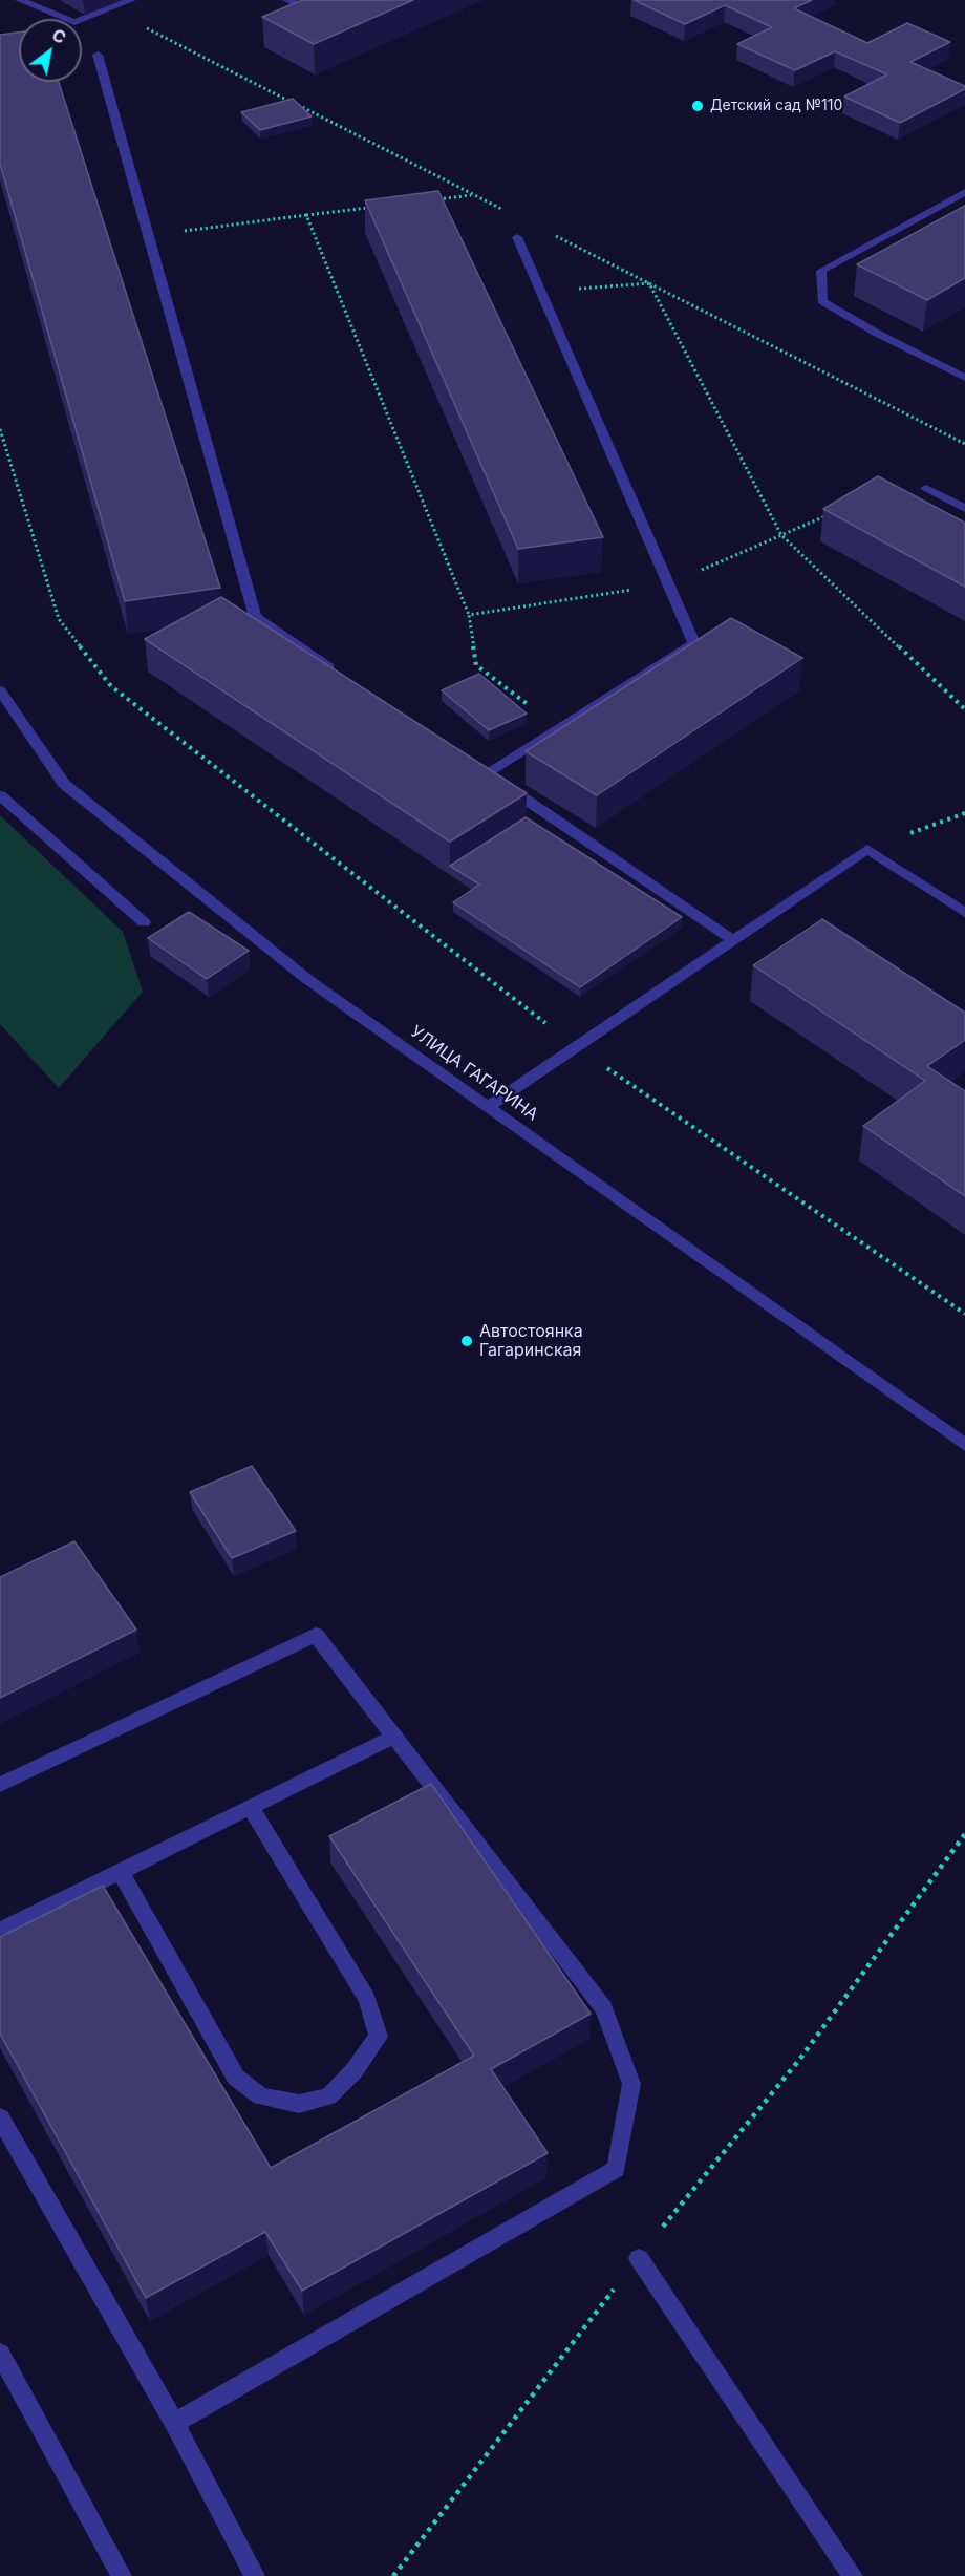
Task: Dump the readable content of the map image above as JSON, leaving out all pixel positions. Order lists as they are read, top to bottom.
{
  "streets": {
    "street": ["УЛИЦА ГАГАРИНА"]
  },
  "places": ["Детский сад №110", "Автостоянка Гагаринская"],
  "north": "top right"
}
